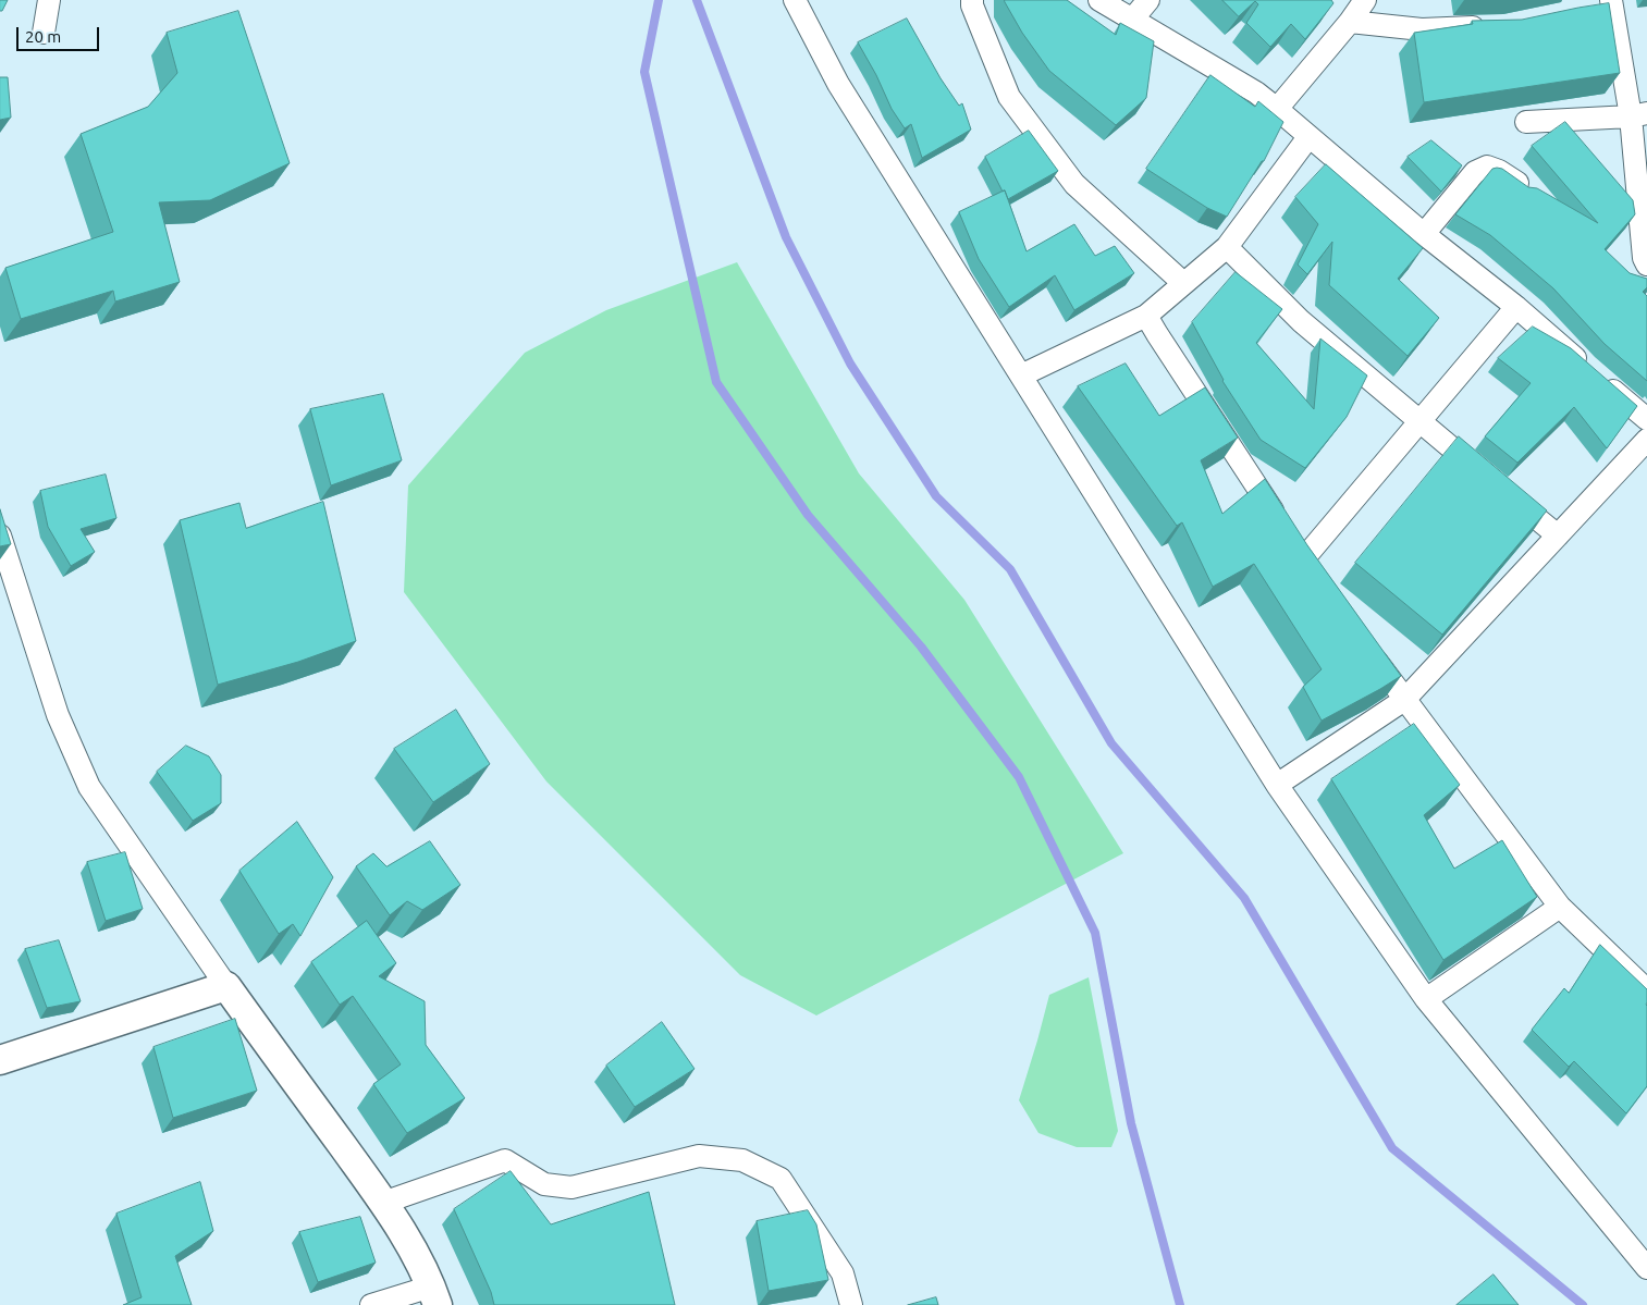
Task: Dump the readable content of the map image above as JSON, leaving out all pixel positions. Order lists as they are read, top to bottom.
{
  "scale_bar": "20 m"
}
